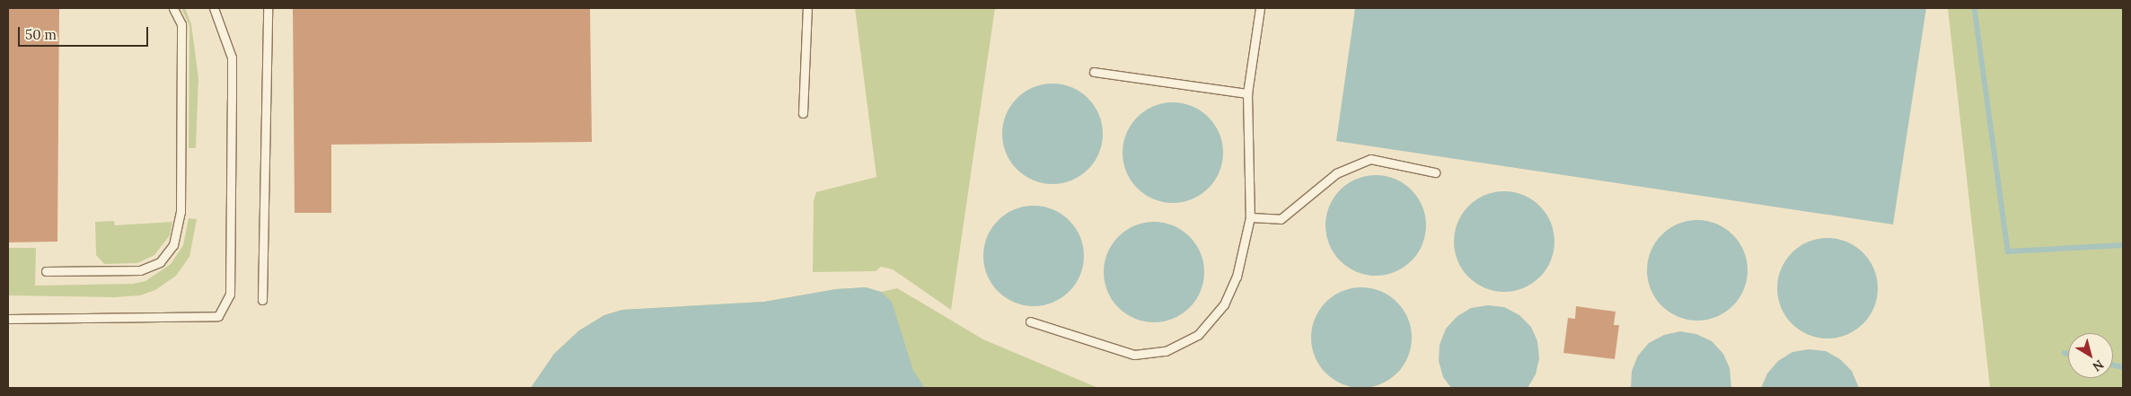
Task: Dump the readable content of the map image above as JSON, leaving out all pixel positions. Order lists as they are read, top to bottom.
{
  "scale_bar": "50 m",
  "north": "bottom right"
}
